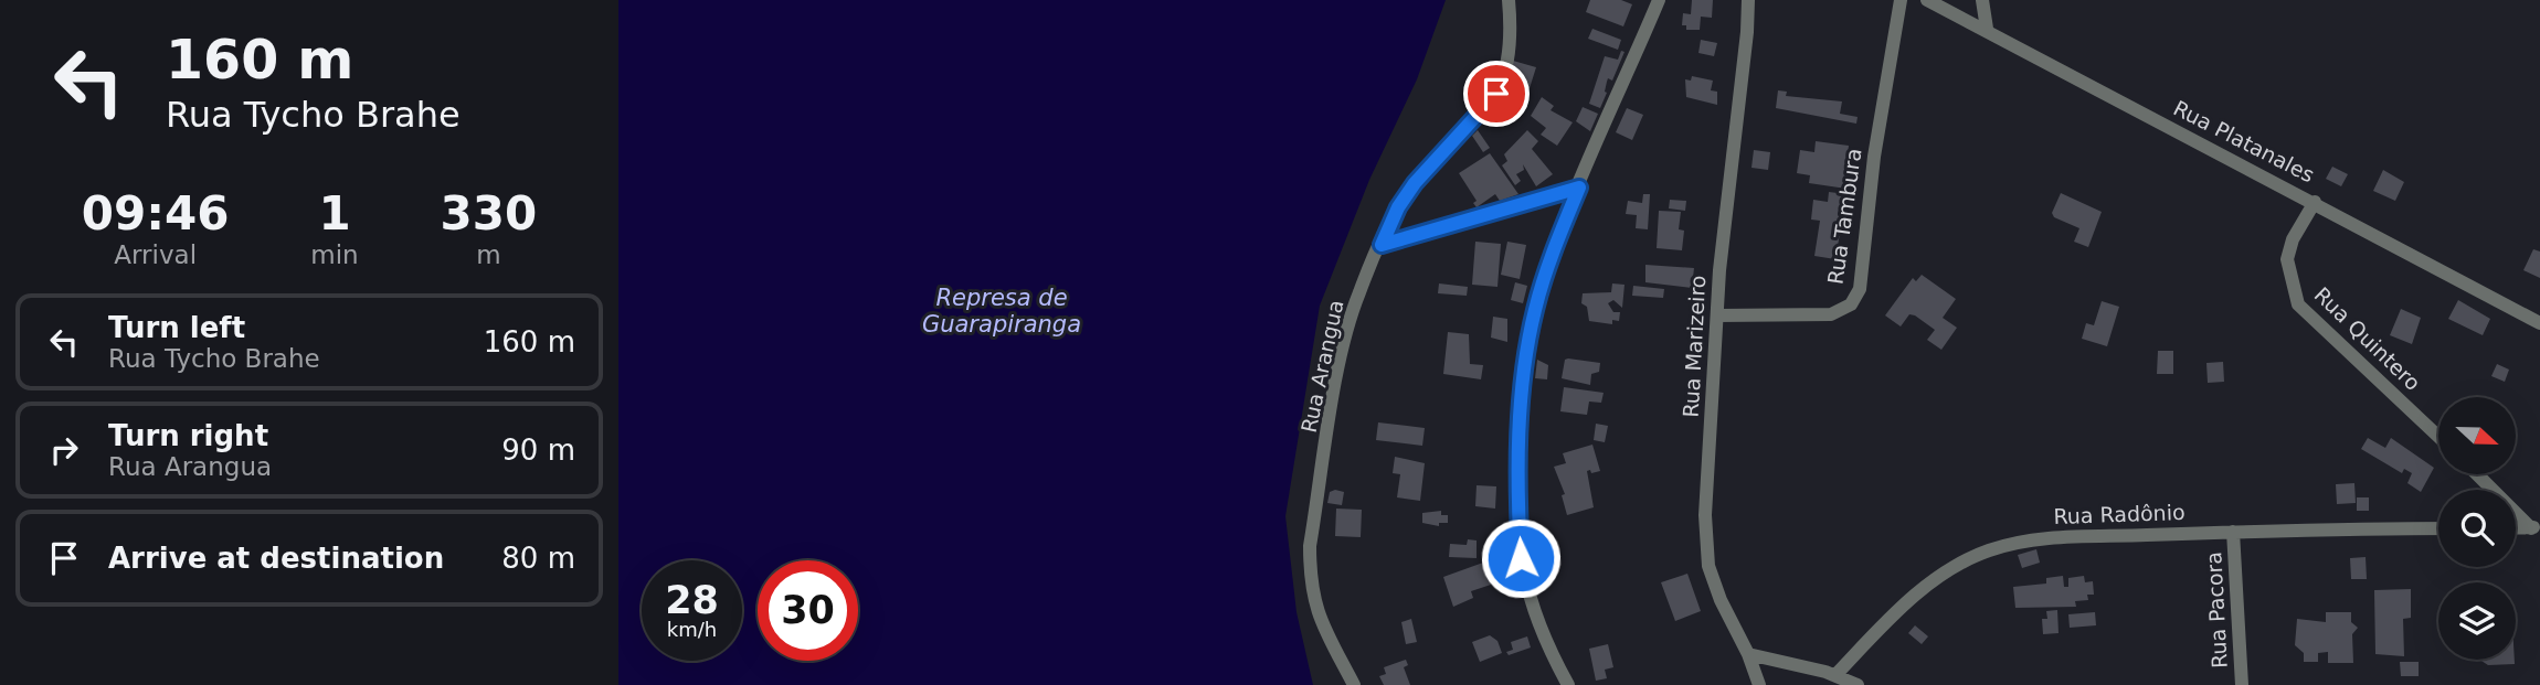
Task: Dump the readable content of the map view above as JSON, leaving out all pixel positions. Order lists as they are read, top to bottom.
{
  "streets": {
    "street": [
      "Rua Platanales",
      "Rua Tambura",
      "Rua Quintero",
      "Rua Marizeiro",
      "Rua Arangua",
      "Rua Radônio",
      "Rua Pacora"
    ]
  },
  "crossings": [
    ["Rua Platanales", "Rua Quintero"],
    ["Rua Tambura", "Rua Marizeiro"],
    ["Rua Radônio", "Rua Pacora"]
  ],
  "water": ["Represa de Guarapiranga"],
  "north": "right",
  "page": {
    "turn": ["160 m", "Rua Tycho Brahe"],
    "eta": [
      "09:46",
      "Arrival",
      "1",
      "min",
      "330",
      "m"
    ],
    "list": [
      {
        "name": "Turn left",
        "note": "Rua Tycho Brahe",
        "value": "160 m"
      },
      {
        "name": "Turn right",
        "note": "Rua Arangua",
        "value": "90 m"
      },
      {
        "name": "Arrive at destination",
        "value": "80 m"
      }
    ],
    "speed": "28 km/h",
    "limit": "30"
  }
}
